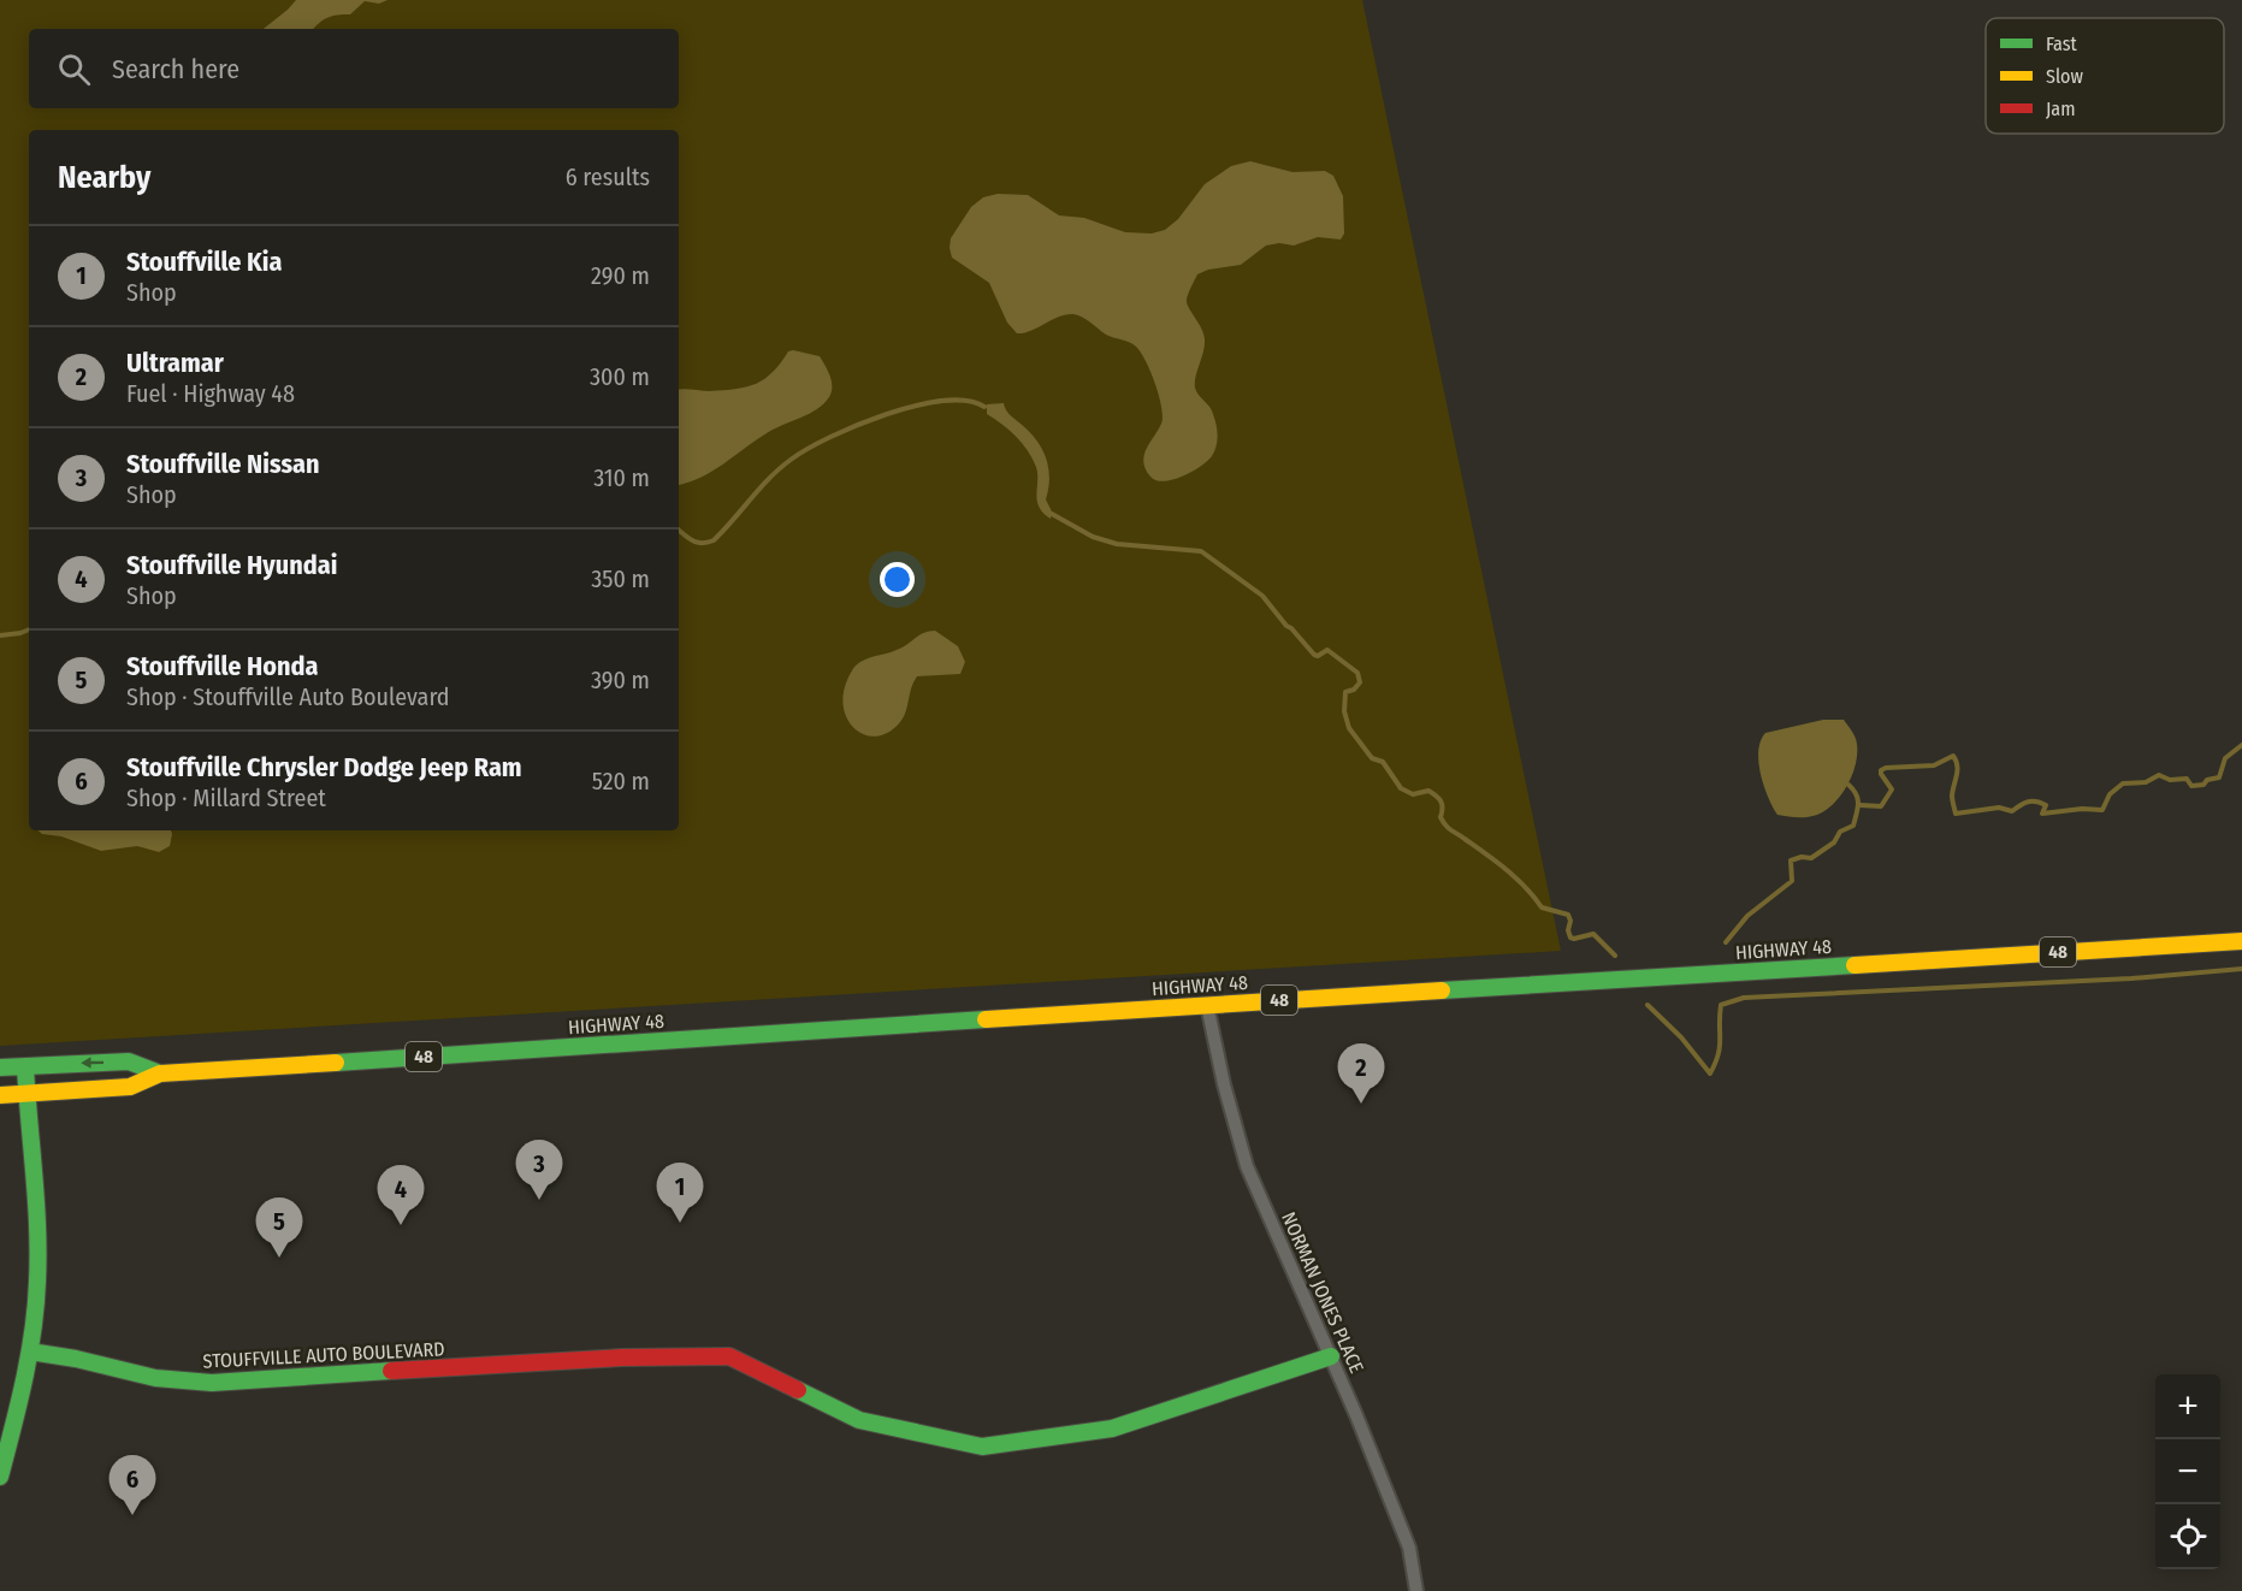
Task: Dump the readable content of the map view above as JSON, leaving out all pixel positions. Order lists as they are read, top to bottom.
{
  "streets": {
    "main road": ["HIGHWAY 48", "48", "STOUFFVILLE AUTO BOULEVARD"],
    "street": ["NORMAN JONES PLACE"]
  },
  "crossings": [
    ["HIGHWAY 48", "NORMAN JONES PLACE"],
    ["NORMAN JONES PLACE", "STOUFFVILLE AUTO BOULEVARD"]
  ],
  "legend": ["Fast", "Slow", "Jam"],
  "page": {
    "search": "Search here",
    "heading": ["Nearby", "6 results"],
    "list": [
      {
        "mark": "1",
        "name": "Stouffville Kia",
        "note": "Shop",
        "value": "290 m"
      },
      {
        "mark": "2",
        "name": "Ultramar",
        "note": "Fuel · Highway 48",
        "value": "300 m"
      },
      {
        "mark": "3",
        "name": "Stouffville Nissan",
        "note": "Shop",
        "value": "310 m"
      },
      {
        "mark": "4",
        "name": "Stouffville Hyundai",
        "note": "Shop",
        "value": "350 m"
      },
      {
        "mark": "5",
        "name": "Stouffville Honda",
        "note": "Shop · Stouffville Auto Boulevard",
        "value": "390 m"
      },
      {
        "mark": "6",
        "name": "Stouffville Chrysler Dodge Jeep Ram",
        "note": "Shop · Millard Street",
        "value": "520 m"
      }
    ],
    "pins": [
      "2",
      "3",
      "1",
      "4",
      "5",
      "6"
    ],
    "map_buttons": ["+", "−"]
  }
}
